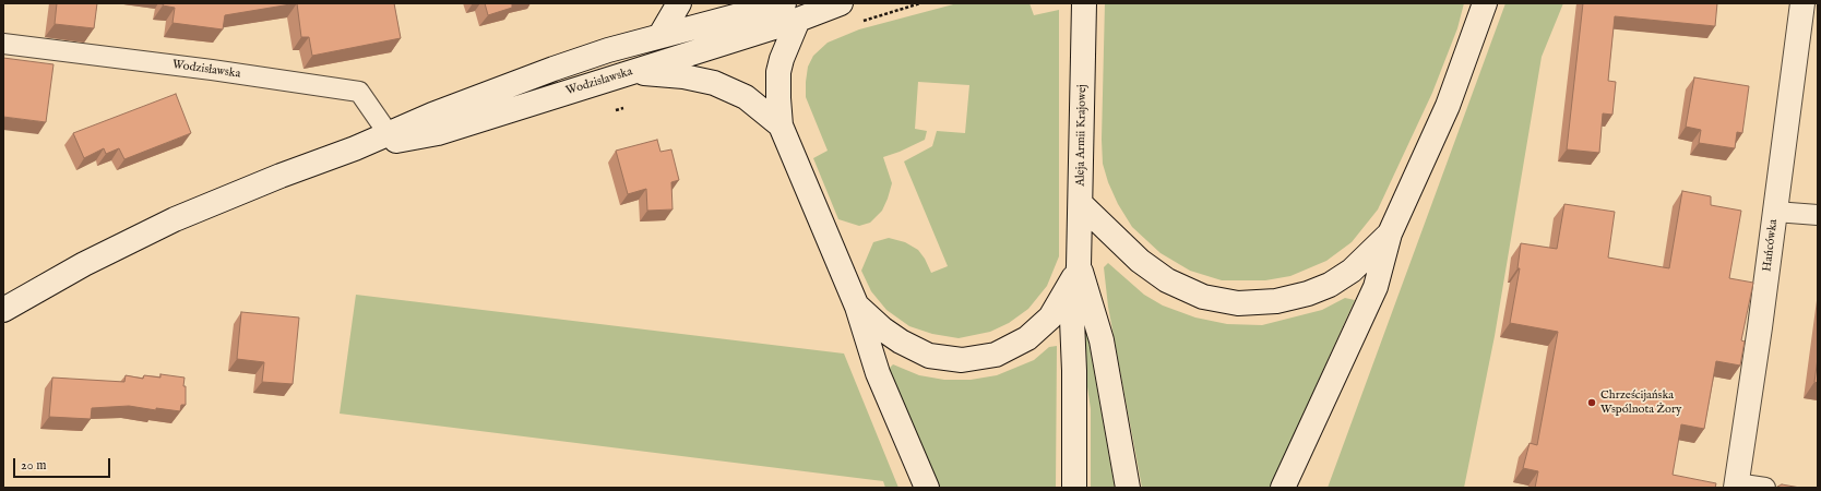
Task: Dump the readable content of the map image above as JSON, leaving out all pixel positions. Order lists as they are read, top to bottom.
{
  "streets": {
    "main road": ["Wodzisławska", "Aleja Armii Krajowej", "Hańcówka"]
  },
  "places": ["Chrześcijańska Wspólnota Żory"],
  "scale_bar": "20 m"
}
